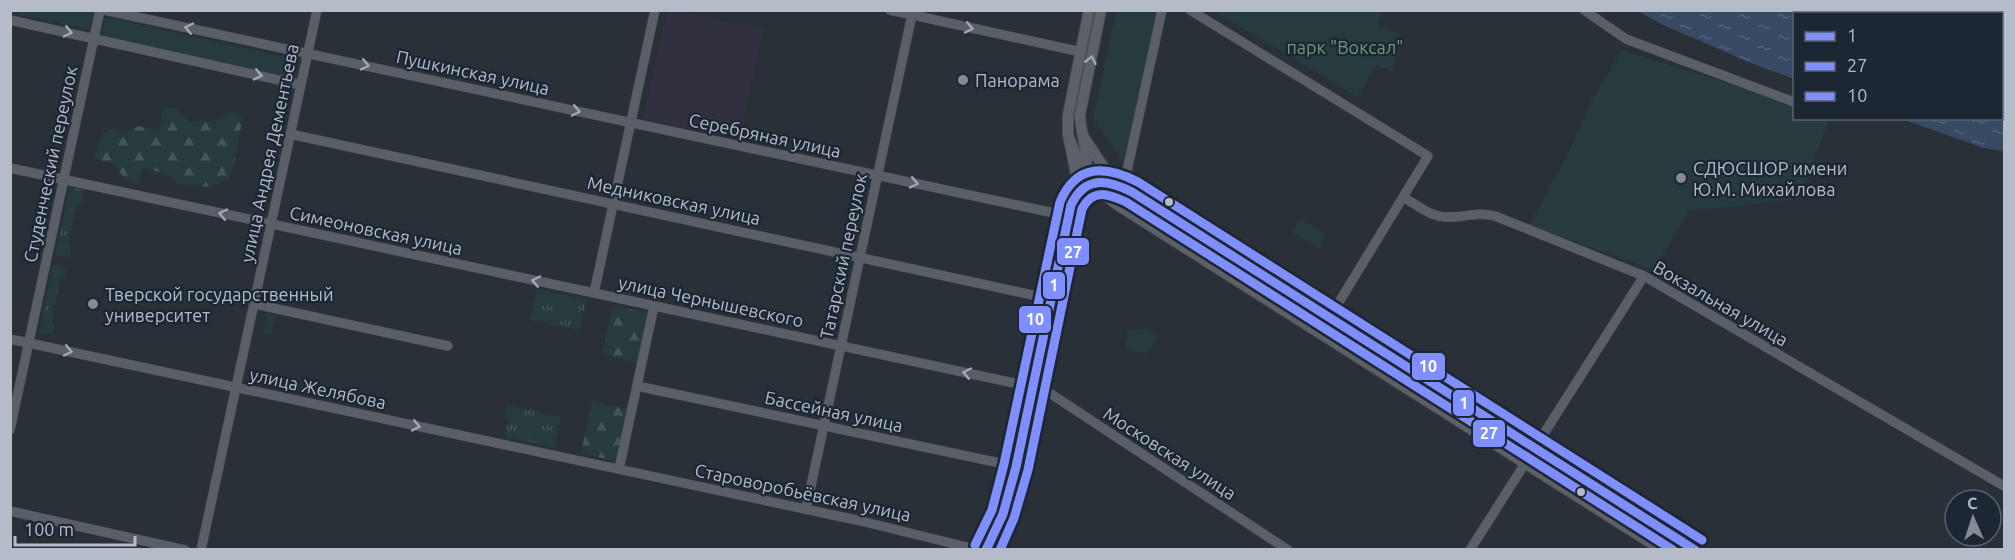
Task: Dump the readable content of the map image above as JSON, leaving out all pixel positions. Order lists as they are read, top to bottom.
{
  "streets": {
    "street": [
      "Пушкинская улица",
      "Серебряная улица",
      "улица Андрея Дементьева",
      "Студенческий переулок",
      "Медниковская улица",
      "Симеоновская улица",
      "Татарский переулок",
      "улица Чернышевского",
      "Вокзальная улица",
      "улица Желябова",
      "Бассейная улица",
      "Московская улица",
      "Староворобьёвская улица"
    ]
  },
  "crossings": [
    ["Пушкинская улица", "Серебряная улица"],
    ["Пушкинская улица", "улица Андрея Дементьева"],
    ["Пушкинская улица", "Студенческий переулок"],
    ["Серебряная улица", "Татарский переулок"],
    ["улица Андрея Дементьева", "Медниковская улица"],
    ["улица Андрея Дементьева", "Симеоновская улица"],
    ["улица Андрея Дементьева", "улица Желябова"],
    ["Студенческий переулок", "Симеоновская улица"],
    ["Студенческий переулок", "улица Желябова"],
    ["Медниковская улица", "Татарский переулок"],
    ["Симеоновская улица", "улица Чернышевского"],
    ["Татарский переулок", "улица Чернышевского"],
    ["Татарский переулок", "Бассейная улица"],
    ["Татарский переулок", "Староворобьёвская улица"],
    ["улица Чернышевского", "Московская улица"],
    ["улица Желябова", "Староворобьёвская улица"]
  ],
  "one_way": [
    "Серебряная улица",
    "Симеоновская улица",
    "улица Чернышевского",
    "улица Желябова"
  ],
  "parks": ["парк \"Воксал\""],
  "places": ["Панорама", "СДЮСШОР имени Ю.М. Михайлова", "Тверской государственный университет"],
  "lines": ["transit line 10", "transit line 1", "transit line 27"],
  "legend": ["1", "27", "10"],
  "scale_bar": "100 m",
  "north": "top"
}
